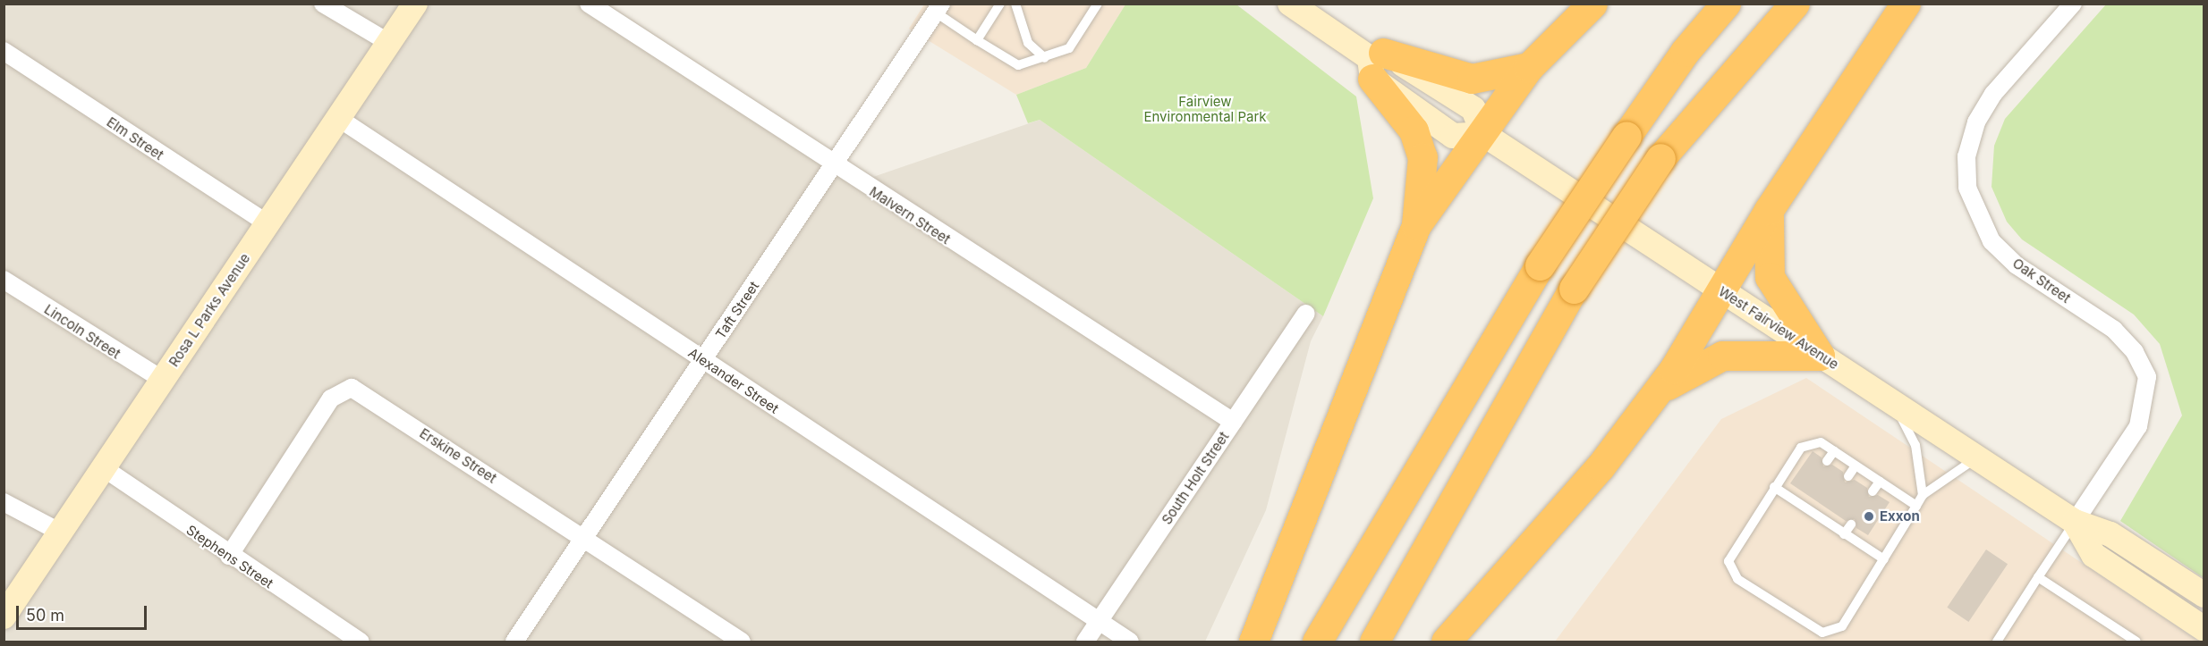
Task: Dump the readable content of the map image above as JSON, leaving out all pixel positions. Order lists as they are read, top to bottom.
{
  "streets": {
    "main road": ["Rosa L Parks Avenue", "West Fairview Avenue"],
    "street": [
      "Elm Street",
      "Malvern Street",
      "Oak Street",
      "Taft Street",
      "Lincoln Street",
      "Alexander Street",
      "Erskine Street",
      "South Holt Street",
      "Stephens Street"
    ]
  },
  "crossings": [
    ["Elm Street", "Rosa L Parks Avenue"],
    ["Malvern Street", "Taft Street"],
    ["Malvern Street", "South Holt Street"],
    ["Oak Street", "West Fairview Avenue"],
    ["Rosa L Parks Avenue", "Lincoln Street"],
    ["Rosa L Parks Avenue", "Alexander Street"],
    ["Rosa L Parks Avenue", "Stephens Street"],
    ["Taft Street", "Alexander Street"],
    ["Taft Street", "Erskine Street"],
    ["Alexander Street", "South Holt Street"],
    ["Erskine Street", "Stephens Street"]
  ],
  "parks": ["Fairview Environmental Park"],
  "places": ["Exxon"],
  "scale_bar": "50 m"
}
